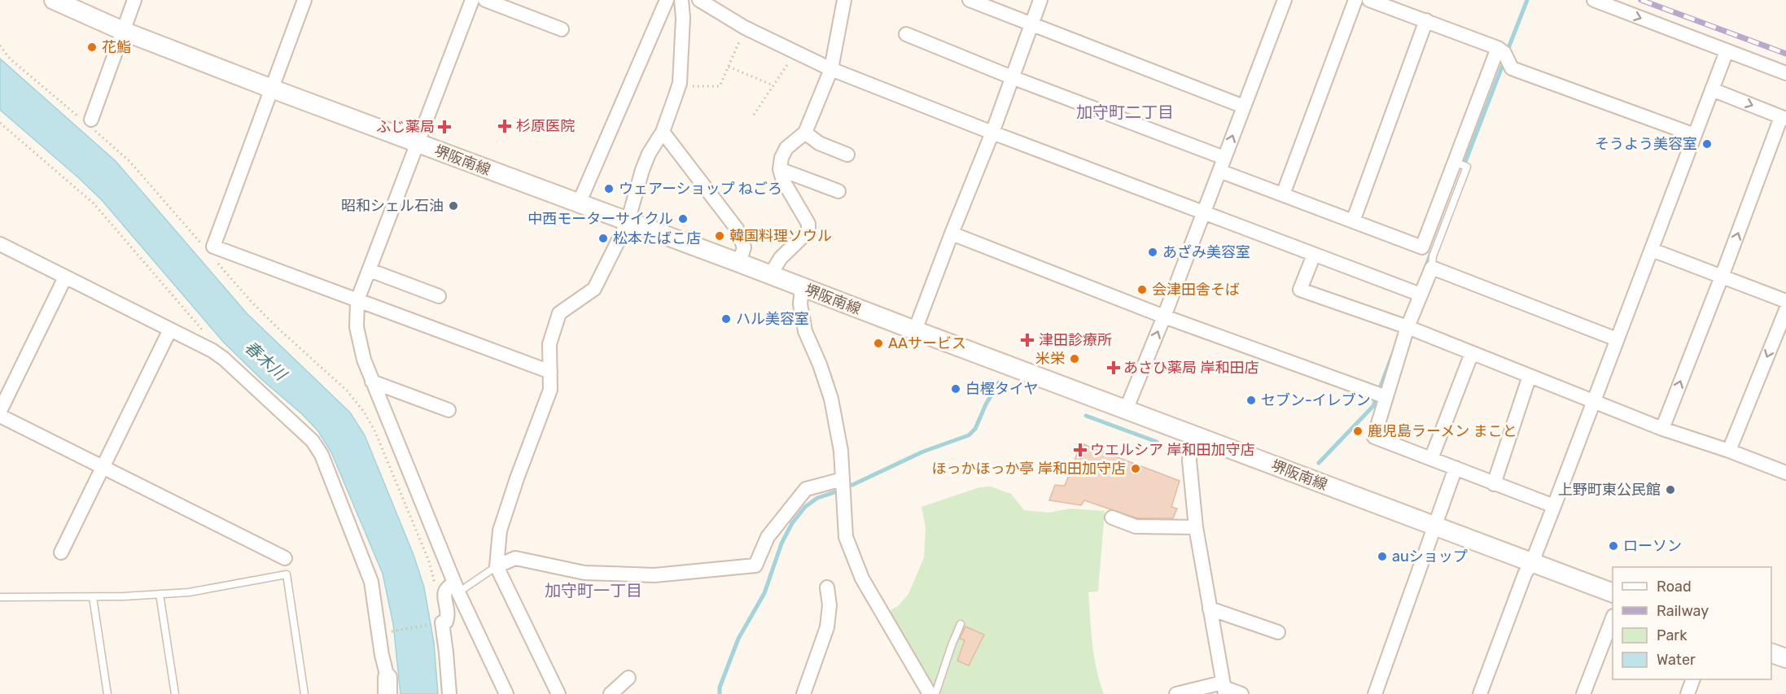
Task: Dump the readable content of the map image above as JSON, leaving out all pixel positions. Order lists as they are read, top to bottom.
{
  "streets": {
    "main road": ["堺阪南線"]
  },
  "districts": ["加守町二丁目", "加守町一丁目"],
  "water": ["春木川"],
  "places": {
    "other": [
      "花鮨",
      "そうよう美容室",
      "ウェアーショップ ねごろ",
      "昭和シェル石油",
      "中西モーターサイクル",
      "韓国料理ソウル",
      "松本たばこ店",
      "あざみ美容室",
      "会津田舎そば",
      "ハル美容室",
      "AAサービス",
      "米栄",
      "白樫タイヤ",
      "セブン-イレブン",
      "鹿児島ラーメン まこと",
      "ほっかほっか亭 岸和田加守店",
      "上野町東公民館",
      "ローソン",
      "auショップ"
    ],
    "health": [
      "杉原医院",
      "ふじ薬局",
      "津田診療所",
      "あさひ薬局 岸和田店",
      "ウエルシア 岸和田加守店"
    ]
  },
  "legend": [
    "Road",
    "Railway",
    "Park",
    "Water"
  ]
}
